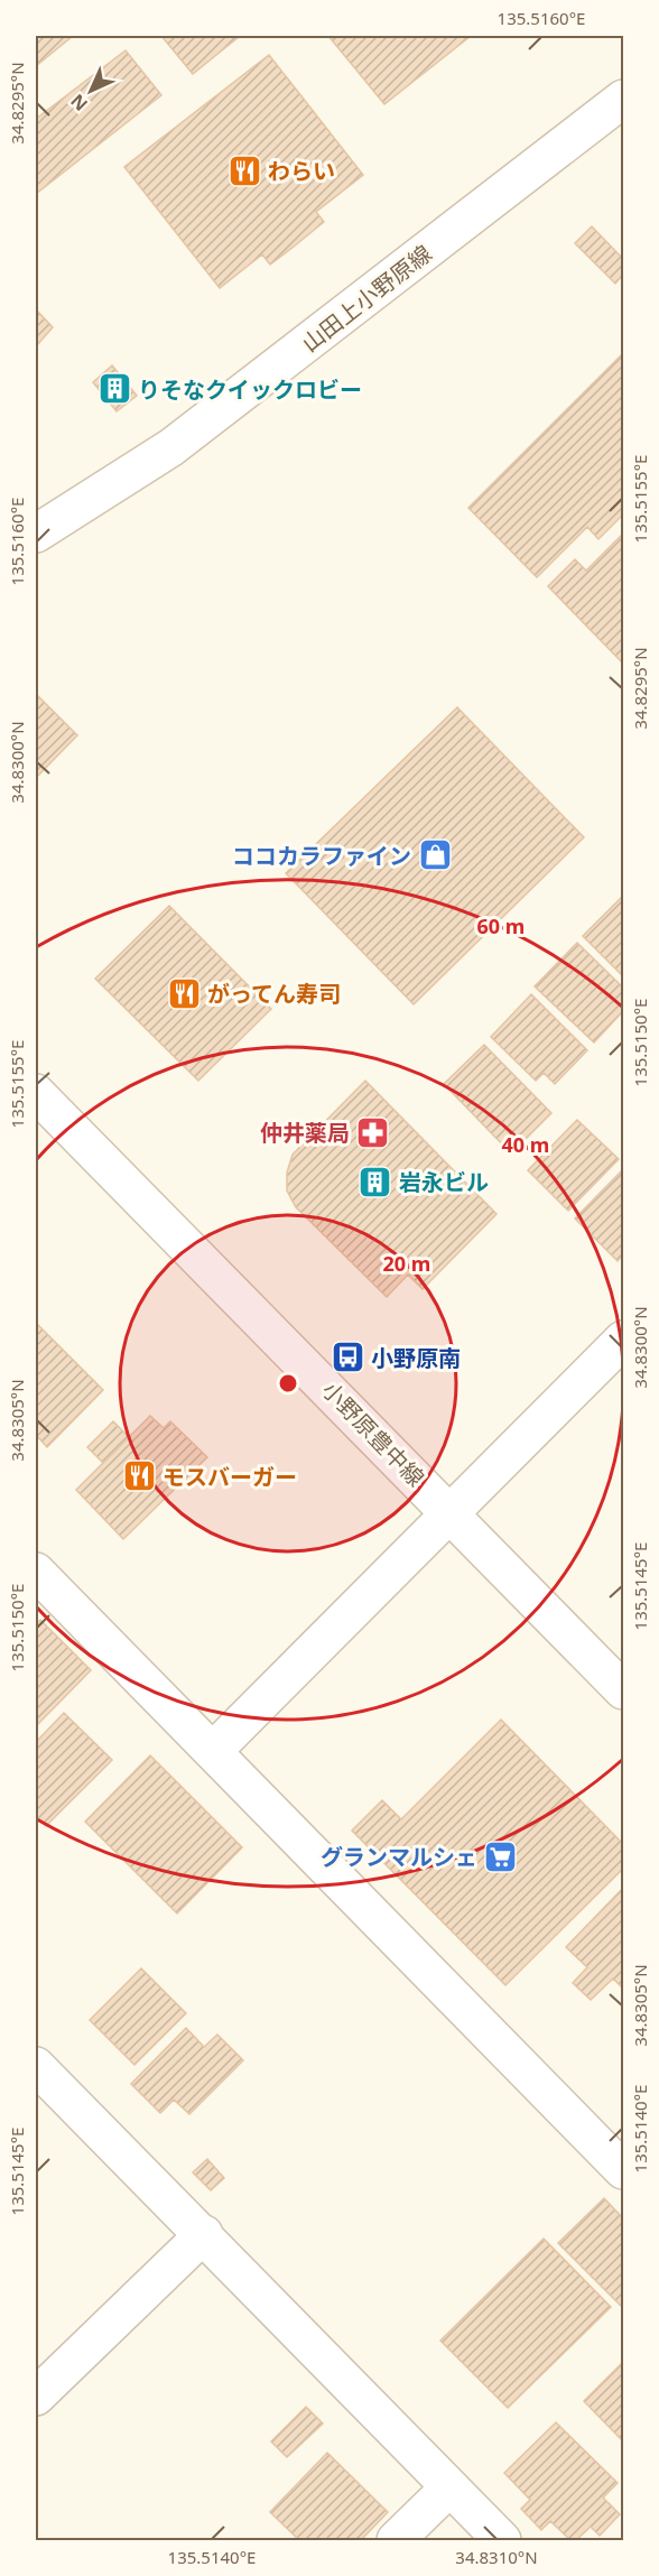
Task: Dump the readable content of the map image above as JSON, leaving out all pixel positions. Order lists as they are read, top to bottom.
{
  "streets": {
    "street": ["山田上小野原線", "小野原豊中線"]
  },
  "places": {
    "restaurant": ["わらい", "がってん寿司", "モスバーガー"],
    "building": ["りそなクイックロビー", "岩永ビル"],
    "shop": ["ココカラファイン"],
    "pharmacy": ["仲井薬局"],
    "bus stop": ["小野原南"],
    "supermarket": ["グランマルシェ"]
  },
  "north": "bottom left",
  "coordinates": [
    "135.5160°E",
    "34.8295°N",
    "135.5155°E",
    "34.8300°N",
    "135.5150°E",
    "34.8305°N",
    "135.5145°E",
    "135.5140°E",
    "34.8310°N"
  ],
  "rings": ["60 m", "40 m", "20 m"]
}
